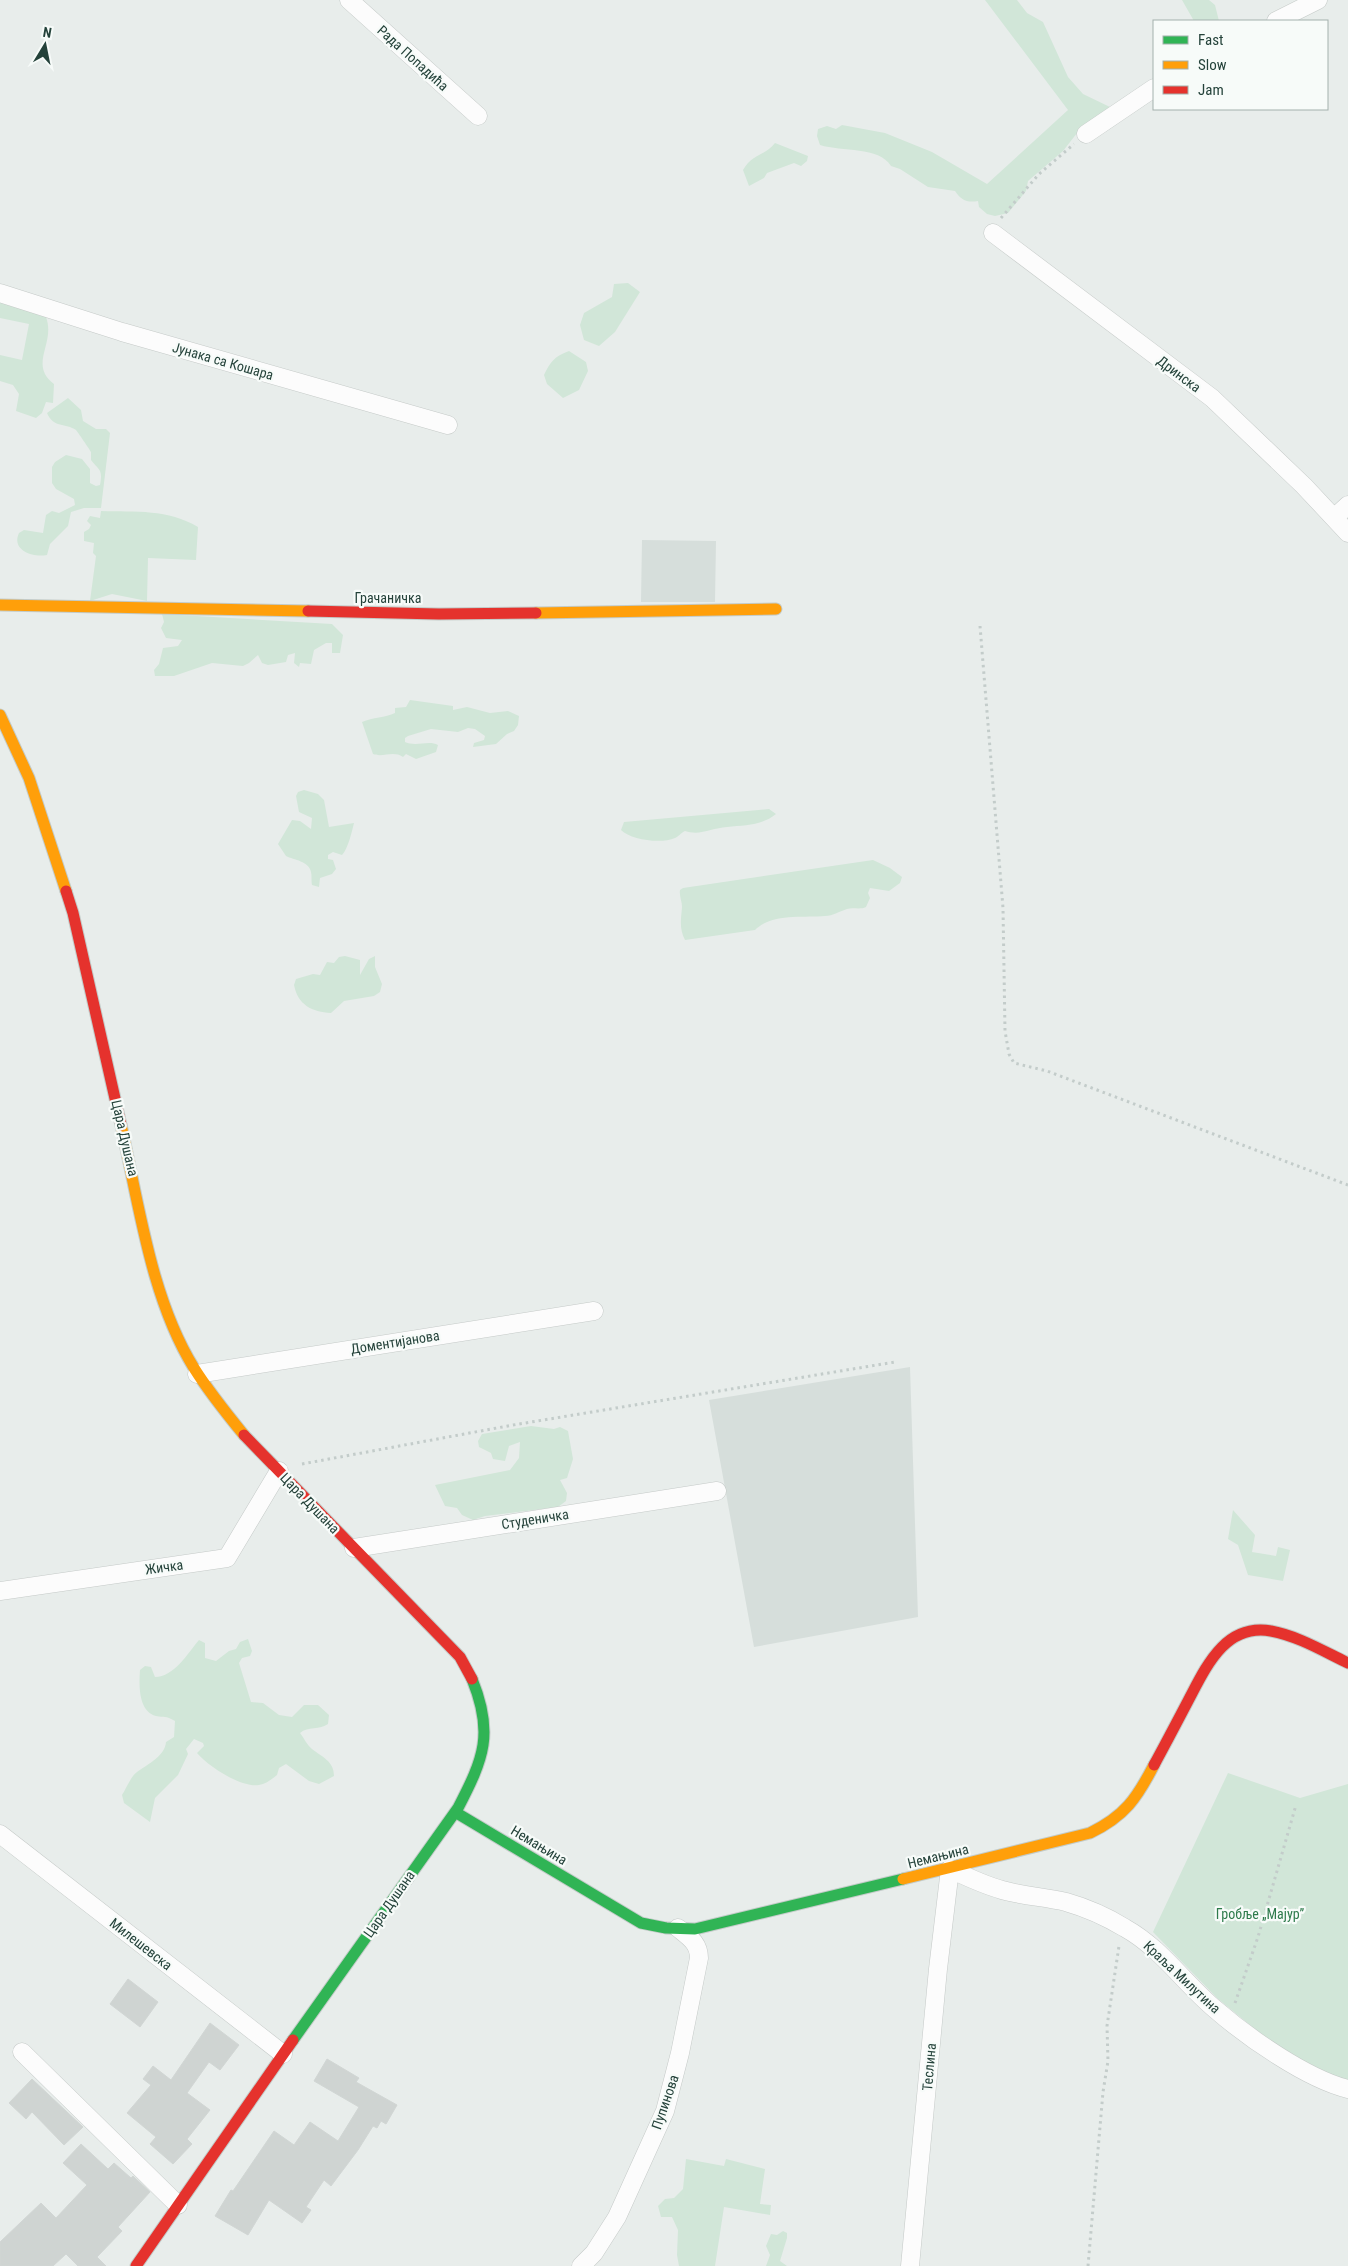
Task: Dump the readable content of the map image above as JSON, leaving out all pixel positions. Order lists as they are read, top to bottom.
{
  "streets": {
    "street": [
      "Рада Попадића",
      "Јунака са Кошара",
      "Дринска",
      "Грачаничка",
      "Цара Душана",
      "Доментијанова",
      "Студеничка",
      "Жичка",
      "Немањина",
      "Милешевска",
      "Краља Милутина",
      "Теслина",
      "Пупинова"
    ]
  },
  "crossings": [
    ["Цара Душана", "Доментијанова"],
    ["Цара Душана", "Студеничка"],
    ["Цара Душана", "Жичка"],
    ["Цара Душана", "Немањина"],
    ["Цара Душана", "Милешевска"],
    ["Немањина", "Краља Милутина"],
    ["Немањина", "Теслина"],
    ["Немањина", "Пупинова"],
    ["Краља Милутина", "Теслина"]
  ],
  "parks": ["Гробље „Мајур”"],
  "legend": ["Fast", "Slow", "Jam"],
  "north": "top"
}
